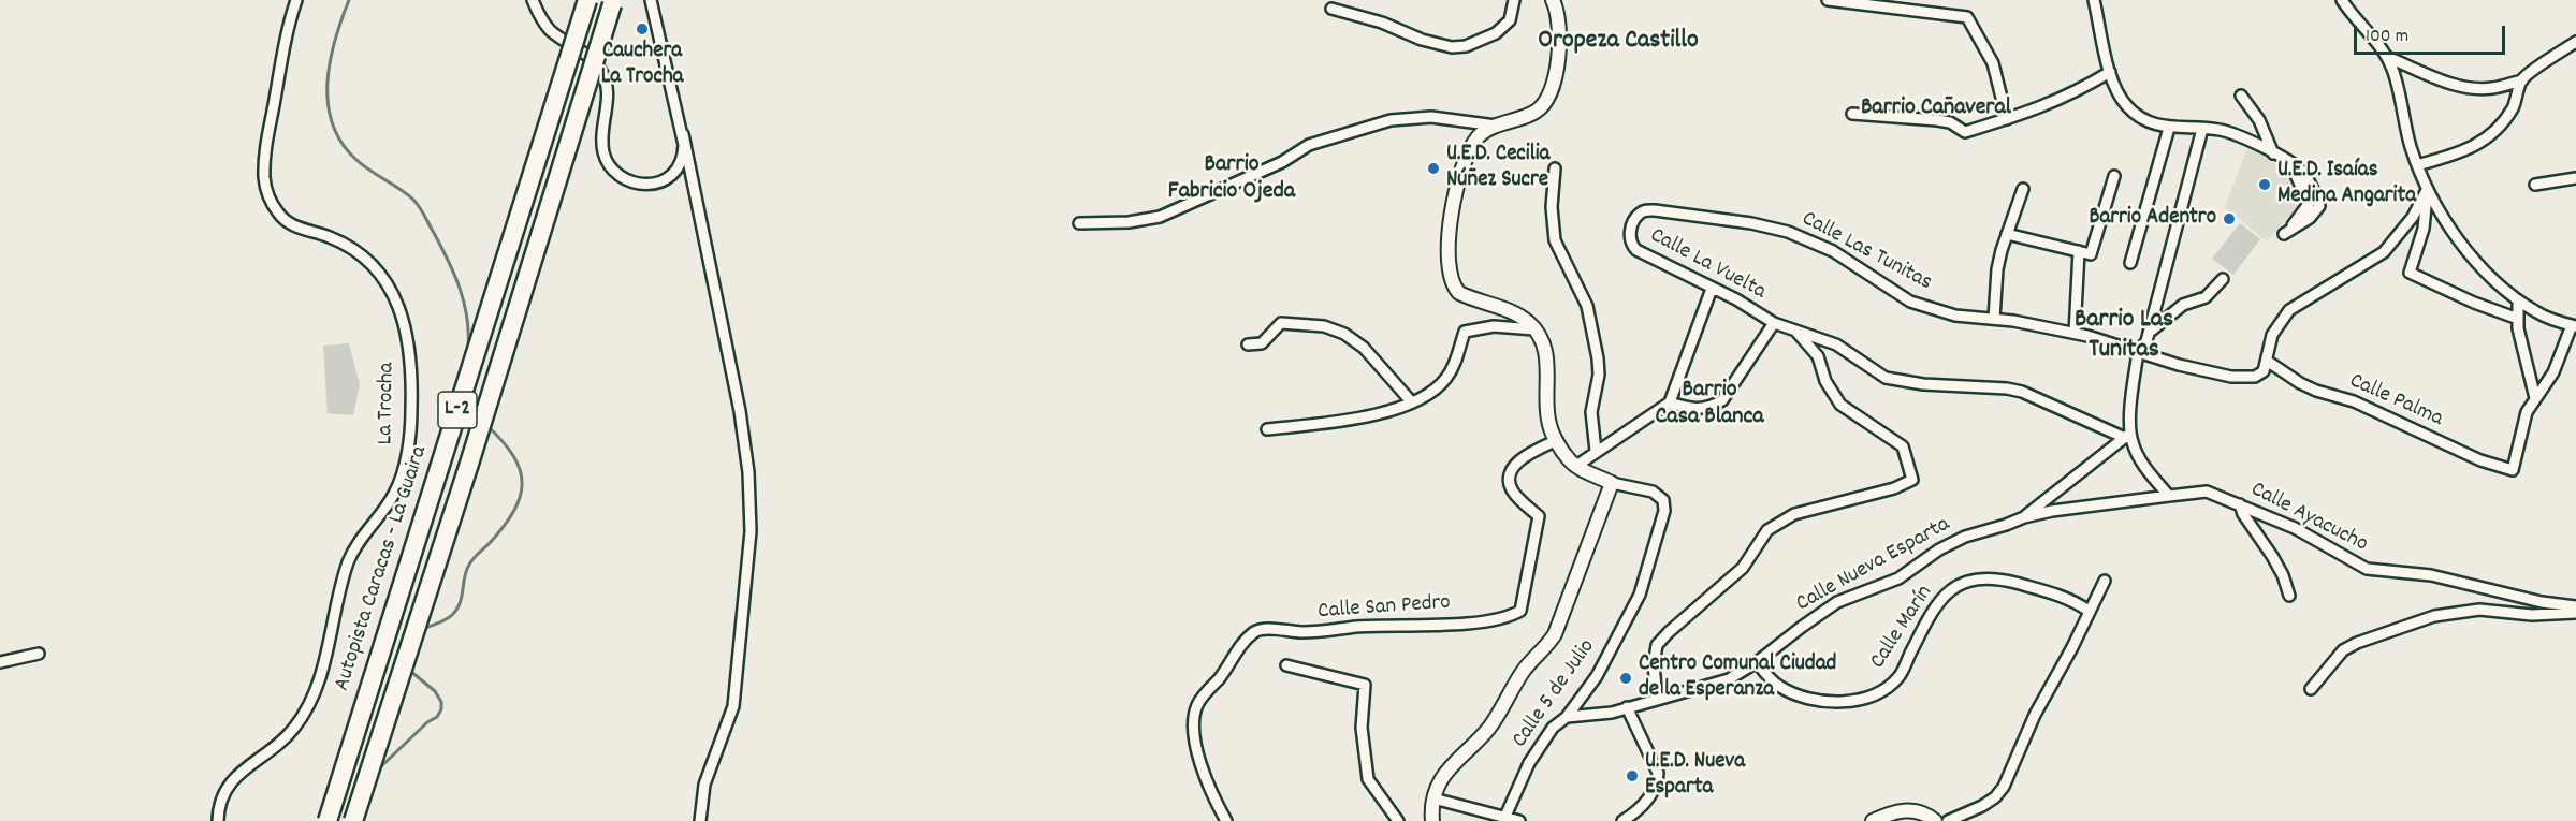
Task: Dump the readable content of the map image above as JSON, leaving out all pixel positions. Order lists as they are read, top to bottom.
{
  "streets": {
    "highway": ["L-2", "Autopista Caracas - La Guaira"],
    "street": [
      "Calle Las Tunitas",
      "Calle La Vuelta",
      "Calle Palma",
      "La Trocha",
      "Calle Ayacucho",
      "Calle Nueva Esparta",
      "Calle San Pedro",
      "Calle Marín",
      "Calle 5 de Julio"
    ]
  },
  "crossings": [
    ["Calle Las Tunitas", "Calle La Vuelta"],
    ["Calle Las Tunitas", "Calle Palma"],
    ["Calle Ayacucho", "Calle Nueva Esparta"],
    ["Calle Nueva Esparta", "Calle Marín"],
    ["Calle Nueva Esparta", "Calle 5 de Julio"]
  ],
  "districts": [
    "Oropeza Castillo",
    "Barrio Cañaveral",
    "Barrio Fabricio Ojeda",
    "Barrio Las Tunitas",
    "Barrio Casa Blanca"
  ],
  "places": [
    "Cauchera La Trocha",
    "U.E.D. Cecilia Núñez Sucre",
    "U.E.D. Isaías Medina Angarita",
    "Barrio Adentro",
    "Centro Comunal Ciudad de la Esperanza",
    "U.E.D. Nueva Esparta"
  ],
  "scale_bar": "100 m"
}
